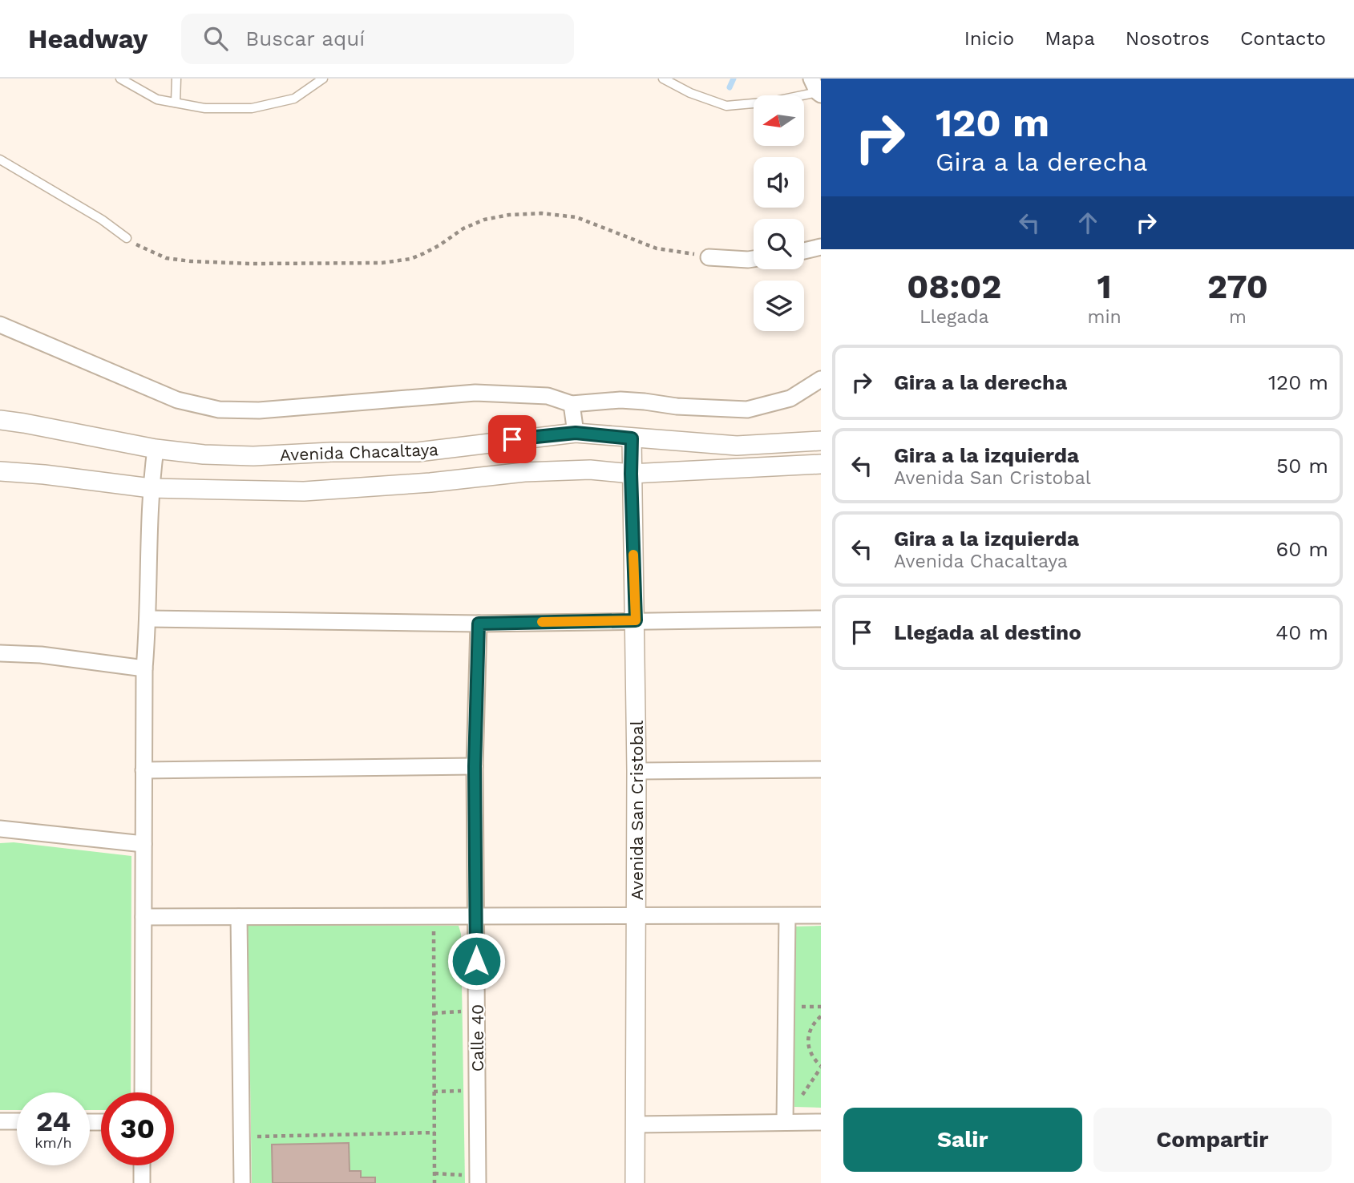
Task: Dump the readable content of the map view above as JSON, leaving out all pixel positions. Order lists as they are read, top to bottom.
{
  "streets": {
    "street": ["Avenida Chacaltaya", "Avenida San Cristobal", "Calle 40"]
  },
  "crossings": [
    ["Avenida Chacaltaya", "Avenida San Cristobal"]
  ],
  "north": "left",
  "page": {
    "header": "Headway",
    "search": "Buscar aquí",
    "nav": [
      "Inicio",
      "Mapa",
      "Nosotros",
      "Contacto"
    ],
    "turn": ["120 m", "Gira a la derecha"],
    "eta": [
      "08:02",
      "Llegada",
      "1",
      "min",
      "270",
      "m"
    ],
    "list": [
      {
        "name": "Gira a la derecha",
        "value": "120 m"
      },
      {
        "name": "Gira a la izquierda",
        "note": "Avenida San Cristobal",
        "value": "50 m"
      },
      {
        "name": "Gira a la izquierda",
        "note": "Avenida Chacaltaya",
        "value": "60 m"
      },
      {
        "name": "Llegada al destino",
        "value": "40 m"
      }
    ],
    "speed": "24 km/h",
    "limit": "30",
    "buttons": ["Salir", "Compartir"]
  }
}
